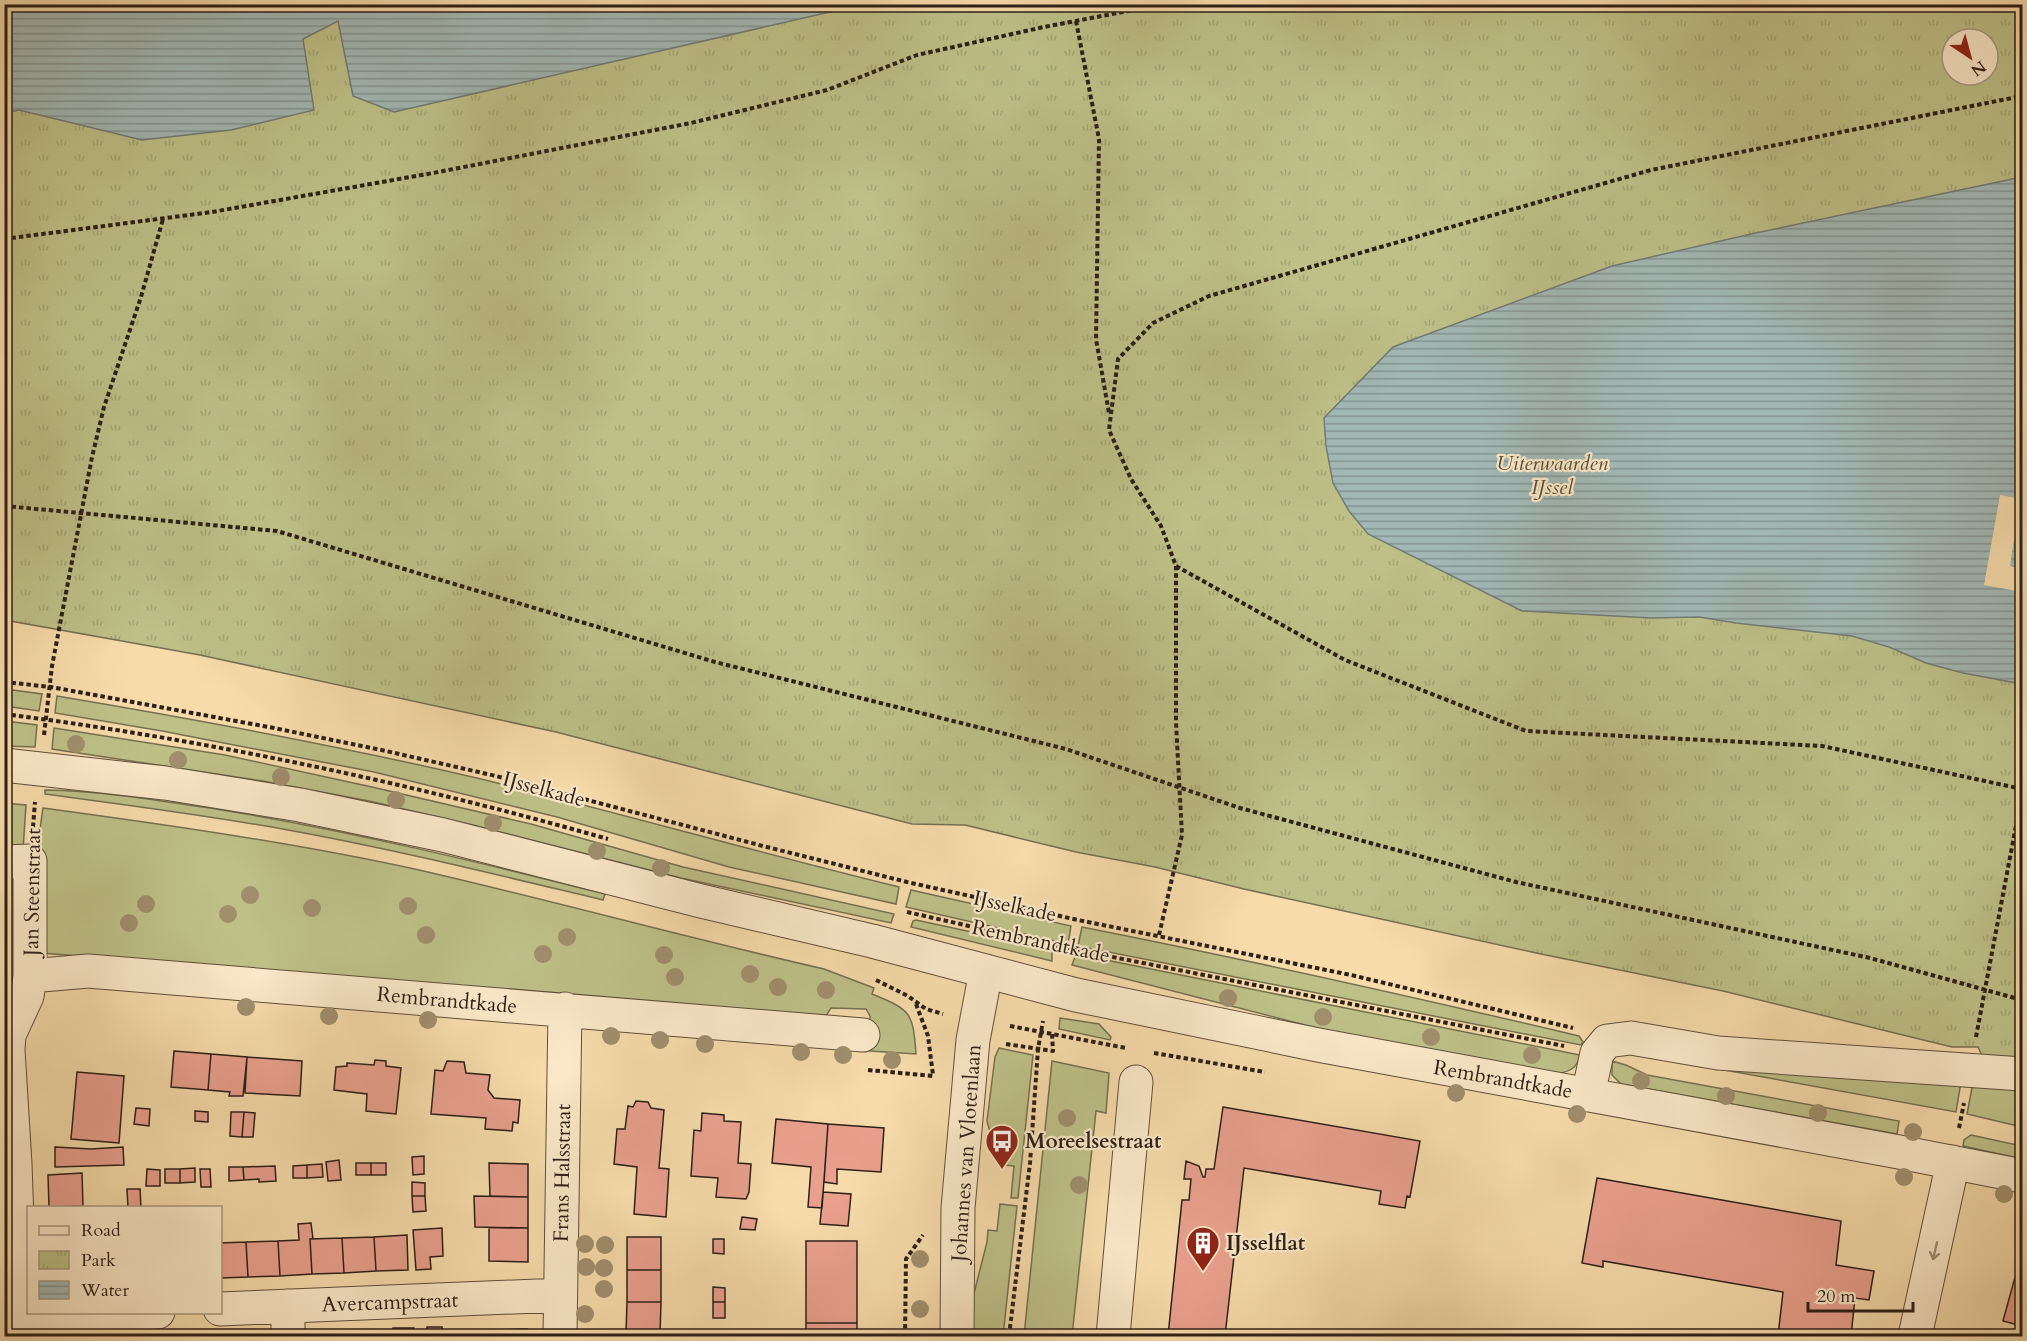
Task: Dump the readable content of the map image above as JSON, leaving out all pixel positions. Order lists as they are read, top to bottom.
{
  "streets": {
    "street": [
      "Jan Steenstraat",
      "Rembrandtkade",
      "Johannes van Vlotenlaan",
      "Frans Halsstraat",
      "Avercampstraat"
    ],
    "path": ["IJsselkade"]
  },
  "crossings": [
    ["IJsselkade", "Rembrandtkade"],
    ["Jan Steenstraat", "Rembrandtkade"],
    ["Rembrandtkade", "Johannes van Vlotenlaan"],
    ["Rembrandtkade", "Frans Halsstraat"],
    ["Frans Halsstraat", "Avercampstraat"]
  ],
  "parks": ["Uiterwaarden IJssel"],
  "places": {
    "bus stop": ["Moreelsestraat"],
    "building": ["IJsselflat"]
  },
  "legend": ["Road", "Park", "Water"],
  "scale_bar": "20 m",
  "north": "bottom right"
}
